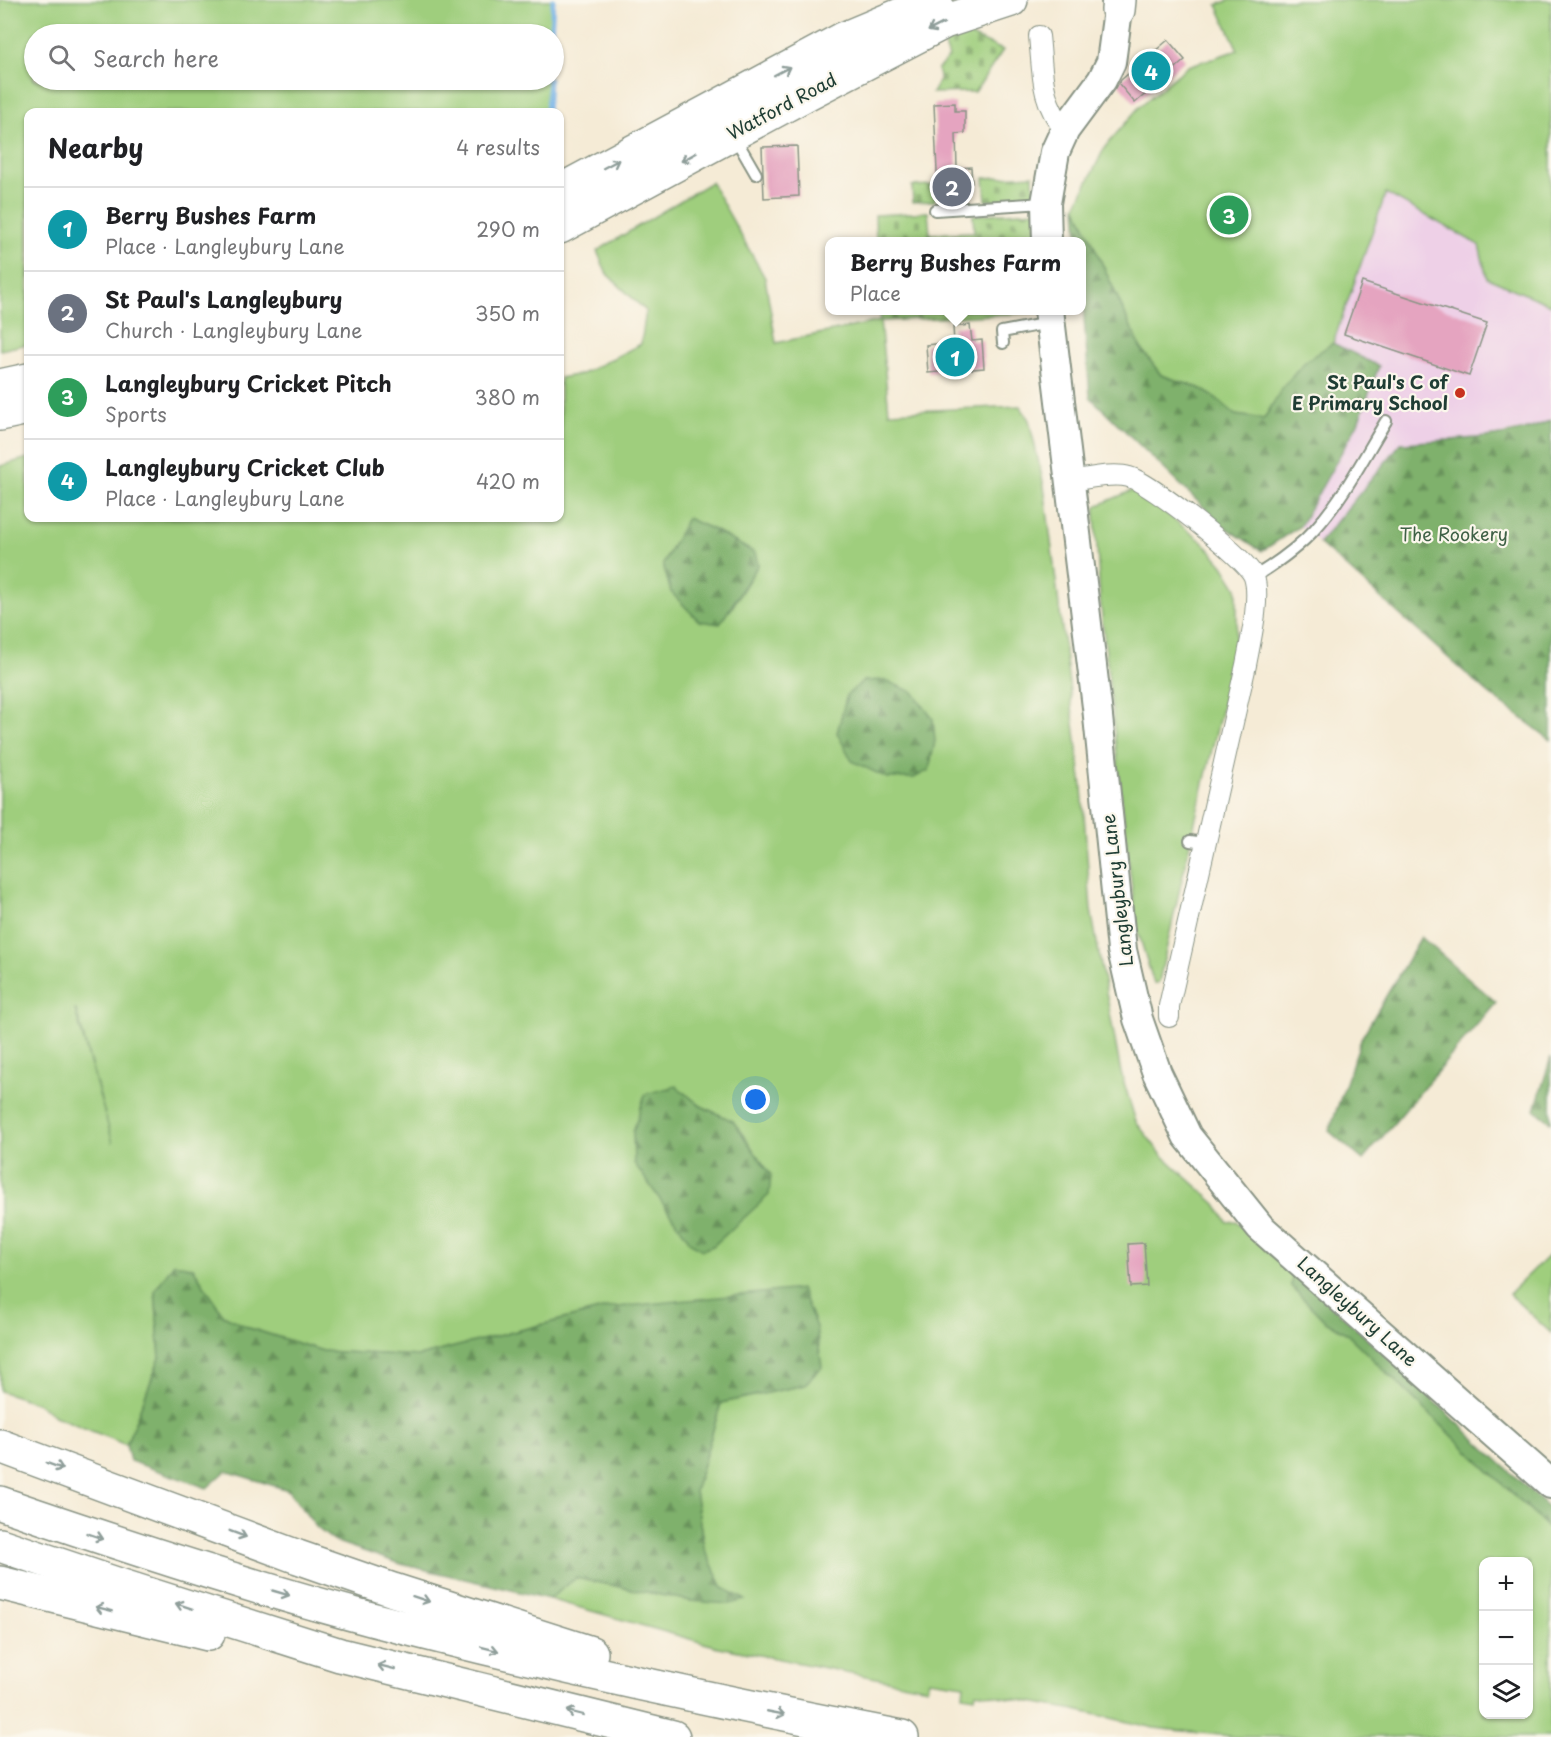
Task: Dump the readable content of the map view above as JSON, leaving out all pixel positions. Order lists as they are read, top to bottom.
{
  "streets": {
    "highway": ["Watford Road"],
    "street": ["Langleybury Lane"]
  },
  "parks": ["The Rookery"],
  "places": ["St Paul's C of E Primary School"],
  "page": {
    "search": "Search here",
    "pins": [
      "4",
      "2",
      "3",
      "1"
    ],
    "heading": ["Nearby", "4 results"],
    "list": [
      {
        "mark": "1",
        "name": "Berry Bushes Farm",
        "note": "Place · Langleybury Lane",
        "value": "290 m"
      },
      {
        "mark": "2",
        "name": "St Paul's Langleybury",
        "note": "Church · Langleybury Lane",
        "value": "350 m"
      },
      {
        "mark": "3",
        "name": "Langleybury Cricket Pitch",
        "note": "Sports",
        "value": "380 m"
      },
      {
        "mark": "4",
        "name": "Langleybury Cricket Club",
        "note": "Place · Langleybury Lane",
        "value": "420 m"
      }
    ],
    "popup": ["Berry Bushes Farm", "Place"],
    "map_buttons": ["+", "−"]
  }
}
